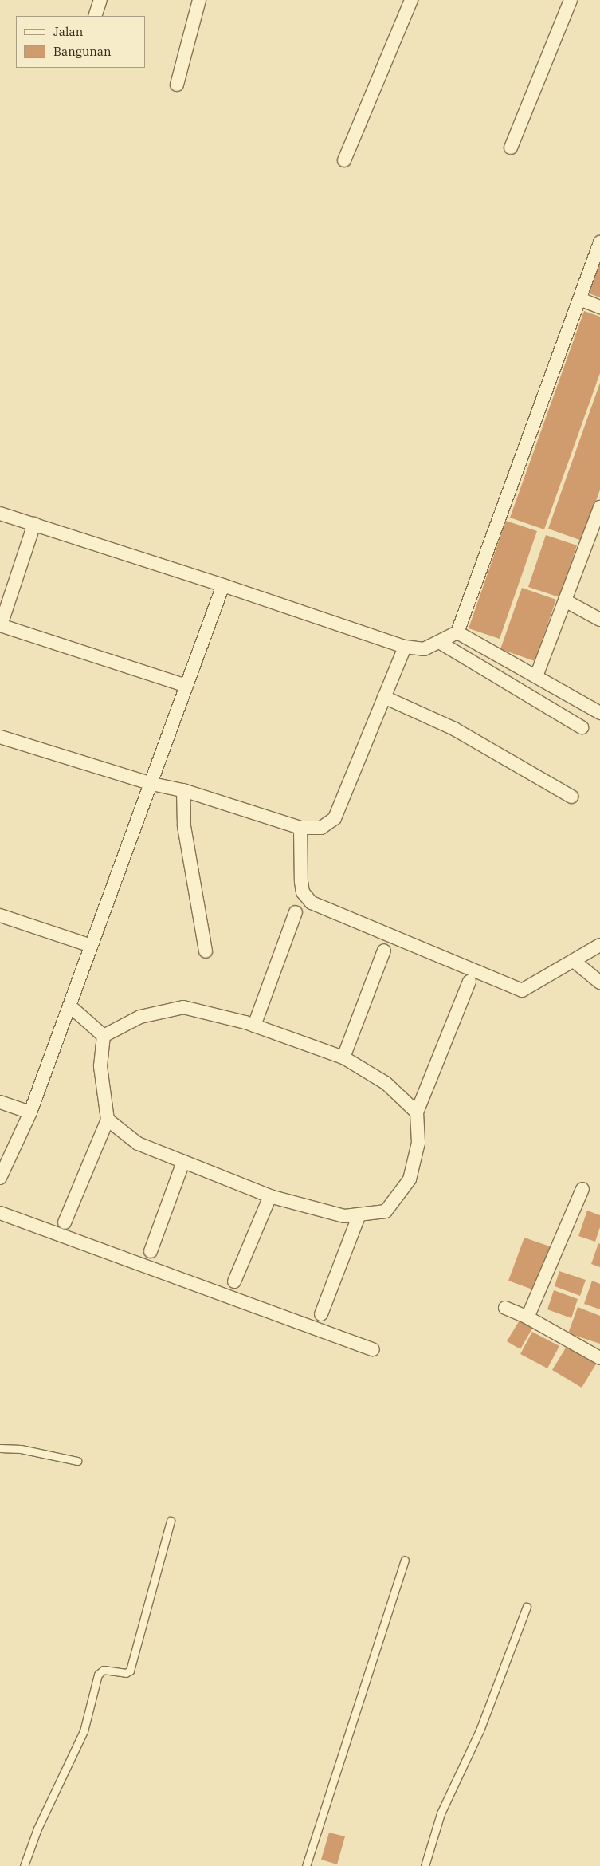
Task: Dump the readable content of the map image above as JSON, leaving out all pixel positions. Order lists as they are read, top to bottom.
{
  "legend": ["Jalan", "Bangunan"]
}
